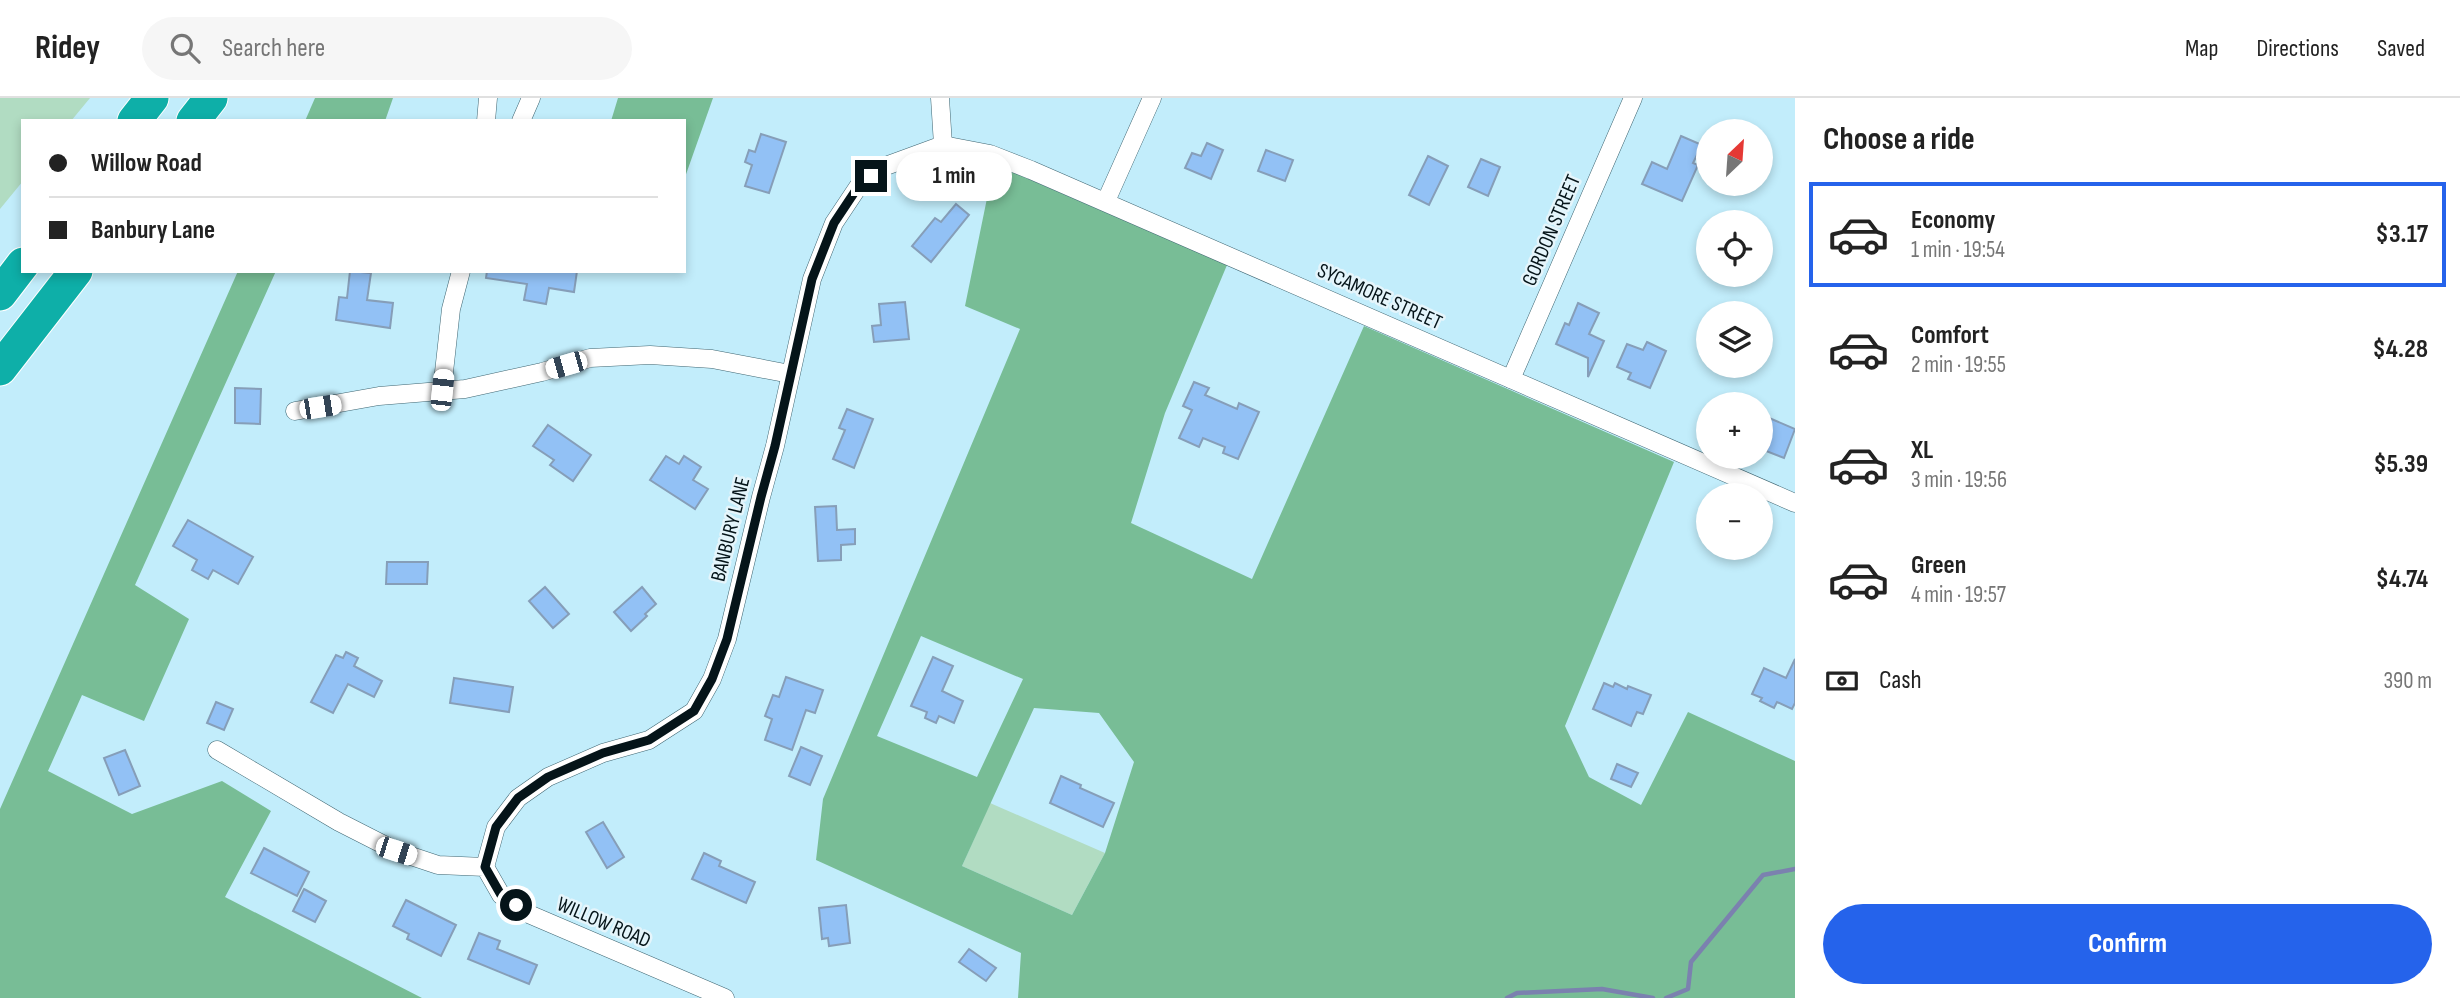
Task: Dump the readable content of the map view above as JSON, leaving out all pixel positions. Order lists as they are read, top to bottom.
{
  "streets": {
    "street": [
      "GORDON STREET",
      "SYCAMORE STREET",
      "BANBURY LANE",
      "WILLOW ROAD"
    ]
  },
  "crossings": [
    ["GORDON STREET", "SYCAMORE STREET"],
    ["SYCAMORE STREET", "BANBURY LANE"],
    ["BANBURY LANE", "WILLOW ROAD"]
  ],
  "north": "top right",
  "page": {
    "header": "Ridey",
    "search": "Search here",
    "nav": ["Map", "Directions", "Saved"],
    "heading": "Choose a ride",
    "map_buttons": ["+", "−"],
    "banner": ["Willow Road", "Banbury Lane"],
    "bubble": "1 min",
    "list": [
      {
        "name": "Economy",
        "note": "1 min · 19:54",
        "value": "$3.17"
      },
      {
        "name": "Comfort",
        "note": "2 min · 19:55",
        "value": "$4.28"
      },
      {
        "name": "XL",
        "note": "3 min · 19:56",
        "value": "$5.39"
      },
      {
        "name": "Green",
        "note": "4 min · 19:57",
        "value": "$4.74"
      }
    ],
    "pay": ["Cash", "390 m"],
    "buttons": "Confirm"
  }
}
